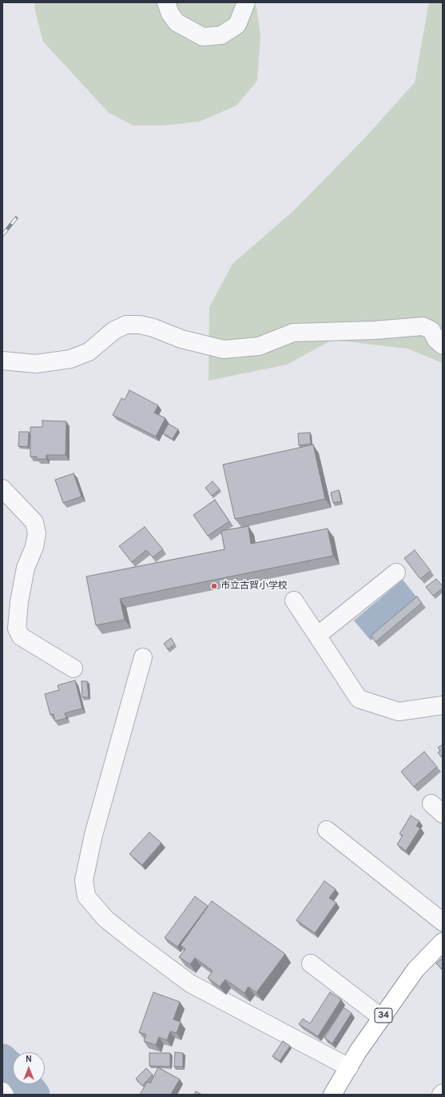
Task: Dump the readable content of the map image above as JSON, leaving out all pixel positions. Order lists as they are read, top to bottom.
{
  "streets": {
    "highway": ["34"]
  },
  "places": ["市立古賀小学校"],
  "north": "top"
}
